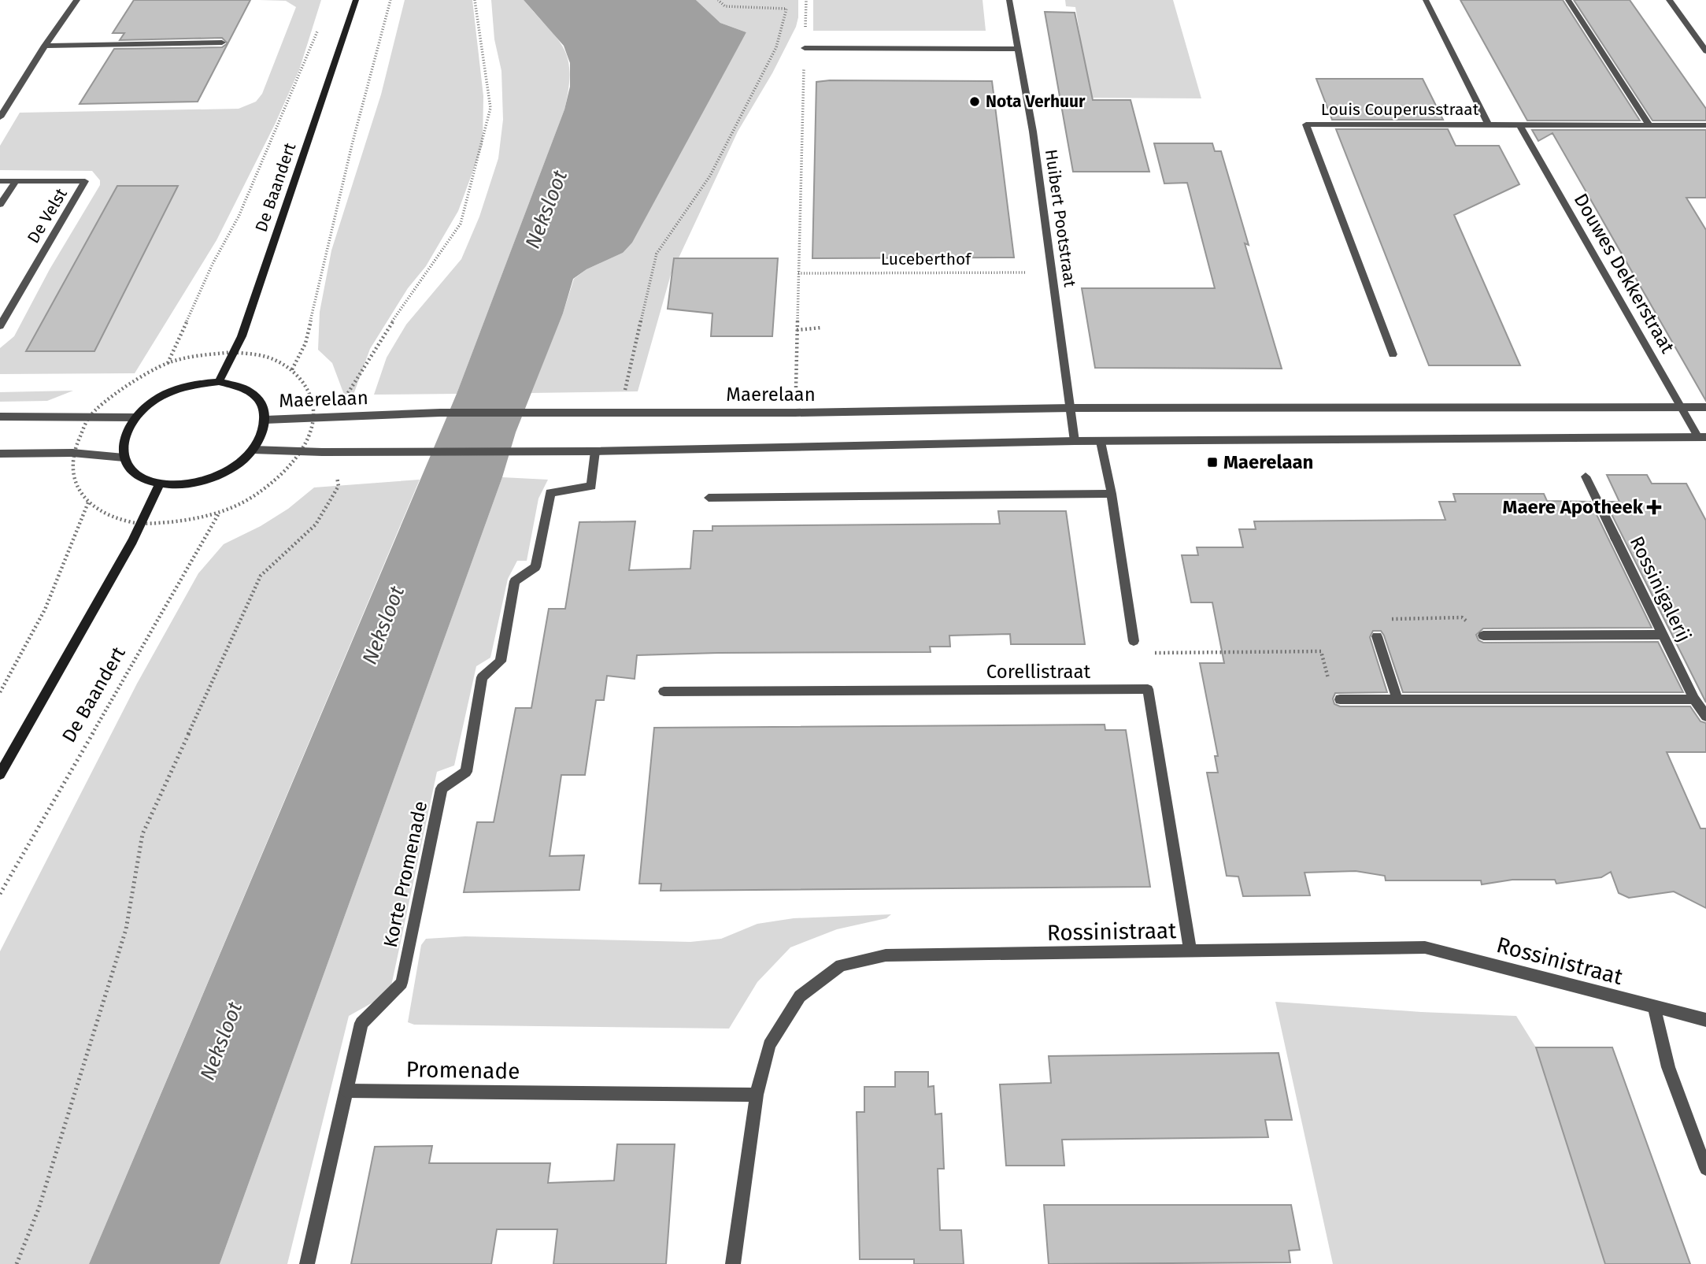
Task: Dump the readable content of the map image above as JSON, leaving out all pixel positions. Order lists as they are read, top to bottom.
{
  "streets": {
    "main road": ["De Baandert"],
    "street": [
      "Louis Couperusstraat",
      "De Velst",
      "Huibert Pootstraat",
      "Douwes Dekkerstraat",
      "Maerelaan",
      "Rossinigalerij",
      "Corellistraat",
      "Korte Promenade",
      "Rossinistraat",
      "Promenade"
    ],
    "path": ["Luceberthof"]
  },
  "crossings": [
    ["Louis Couperusstraat", "Douwes Dekkerstraat"],
    ["De Baandert", "Maerelaan"],
    ["Huibert Pootstraat", "Luceberthof"],
    ["Huibert Pootstraat", "Maerelaan"],
    ["Douwes Dekkerstraat", "Maerelaan"],
    ["Corellistraat", "Rossinistraat"],
    ["Korte Promenade", "Promenade"],
    ["Rossinistraat", "Promenade"]
  ],
  "water": ["Neksloot"],
  "places": {
    "other": ["Nota Verhuur"],
    "transit": ["Maerelaan"],
    "health": ["Maere Apotheek"]
  }
}
